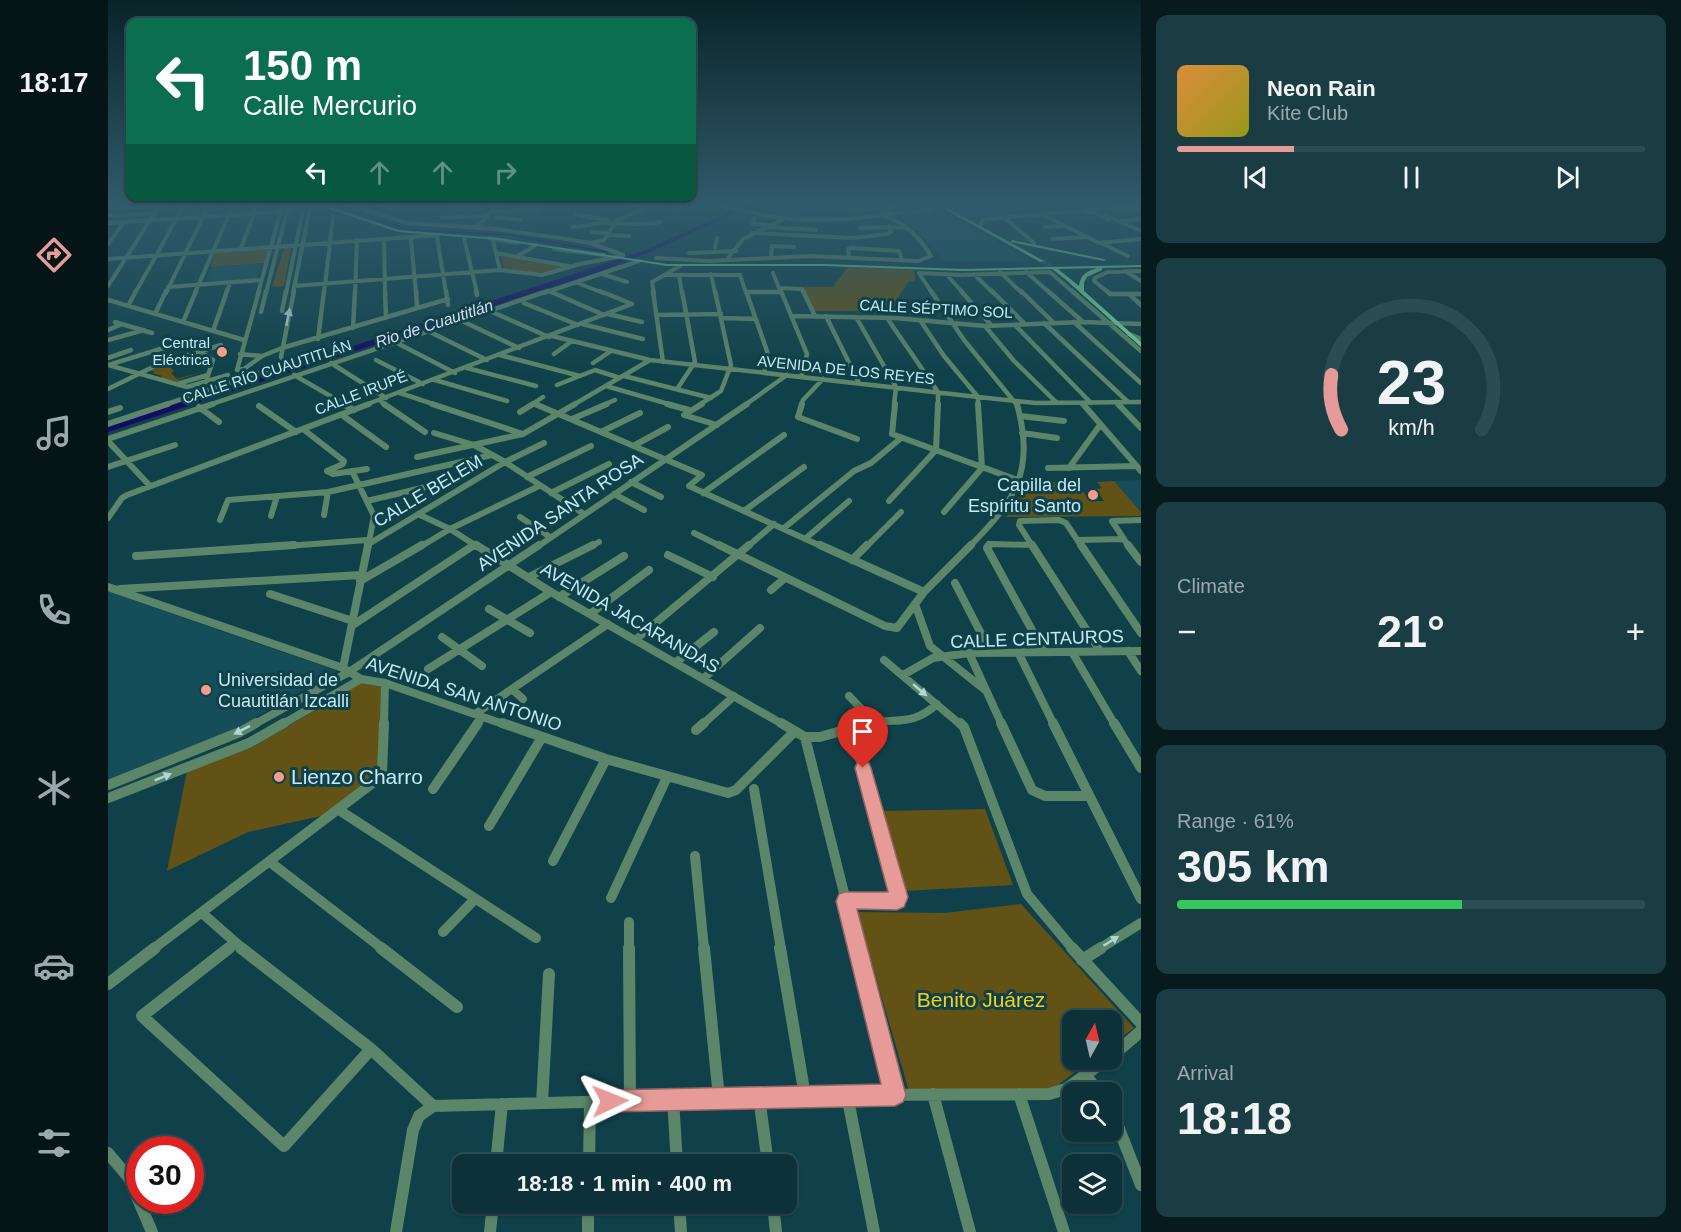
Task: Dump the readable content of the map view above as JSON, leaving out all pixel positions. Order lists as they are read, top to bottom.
{
  "streets": {
    "street": [
      "CALLE SÉPTIMO SOL",
      "AVENIDA DE LOS REYES",
      "CALLE RÍO CUAUTITLÁN",
      "CALLE IRUPÉ",
      "CALLE BELEM",
      "AVENIDA SANTA ROSA",
      "AVENIDA JACARANDAS",
      "CALLE CENTAUROS",
      "AVENIDA SAN ANTONIO"
    ]
  },
  "crossings": [
    ["AVENIDA DE LOS REYES", "CALLE RÍO CUAUTITLÁN"],
    ["AVENIDA DE LOS REYES", "CALLE IRUPÉ"],
    ["AVENIDA DE LOS REYES", "AVENIDA SANTA ROSA"],
    ["CALLE RÍO CUAUTITLÁN", "CALLE IRUPÉ"],
    ["CALLE BELEM", "AVENIDA JACARANDAS"],
    ["AVENIDA SANTA ROSA", "AVENIDA JACARANDAS"],
    ["AVENIDA SANTA ROSA", "AVENIDA SAN ANTONIO"],
    ["AVENIDA JACARANDAS", "AVENIDA SAN ANTONIO"]
  ],
  "water": ["Rio de Cuautitlán"],
  "parks": ["Benito Juárez"],
  "places": [
    "Central Eléctrica",
    "Capilla del Espíritu Santo",
    "Universidad de Cuautitlán Izcalli",
    "Lienzo Charro"
  ],
  "north": "top",
  "page": {
    "tabs": "18:17",
    "turn": ["150 m", "Calle Mercurio"],
    "song": ["Neon Rain", "Kite Club"],
    "tile": [
      "Climate",
      ["Range · 61%", "305 km"],
      ["Arrival", "18:18"]
    ],
    "heat": ["−", "21°", "+"],
    "limit": "30",
    "trip": "18:18 · 1 min · 400 m",
    "gauge": ["23", "km/h"]
  }
}
